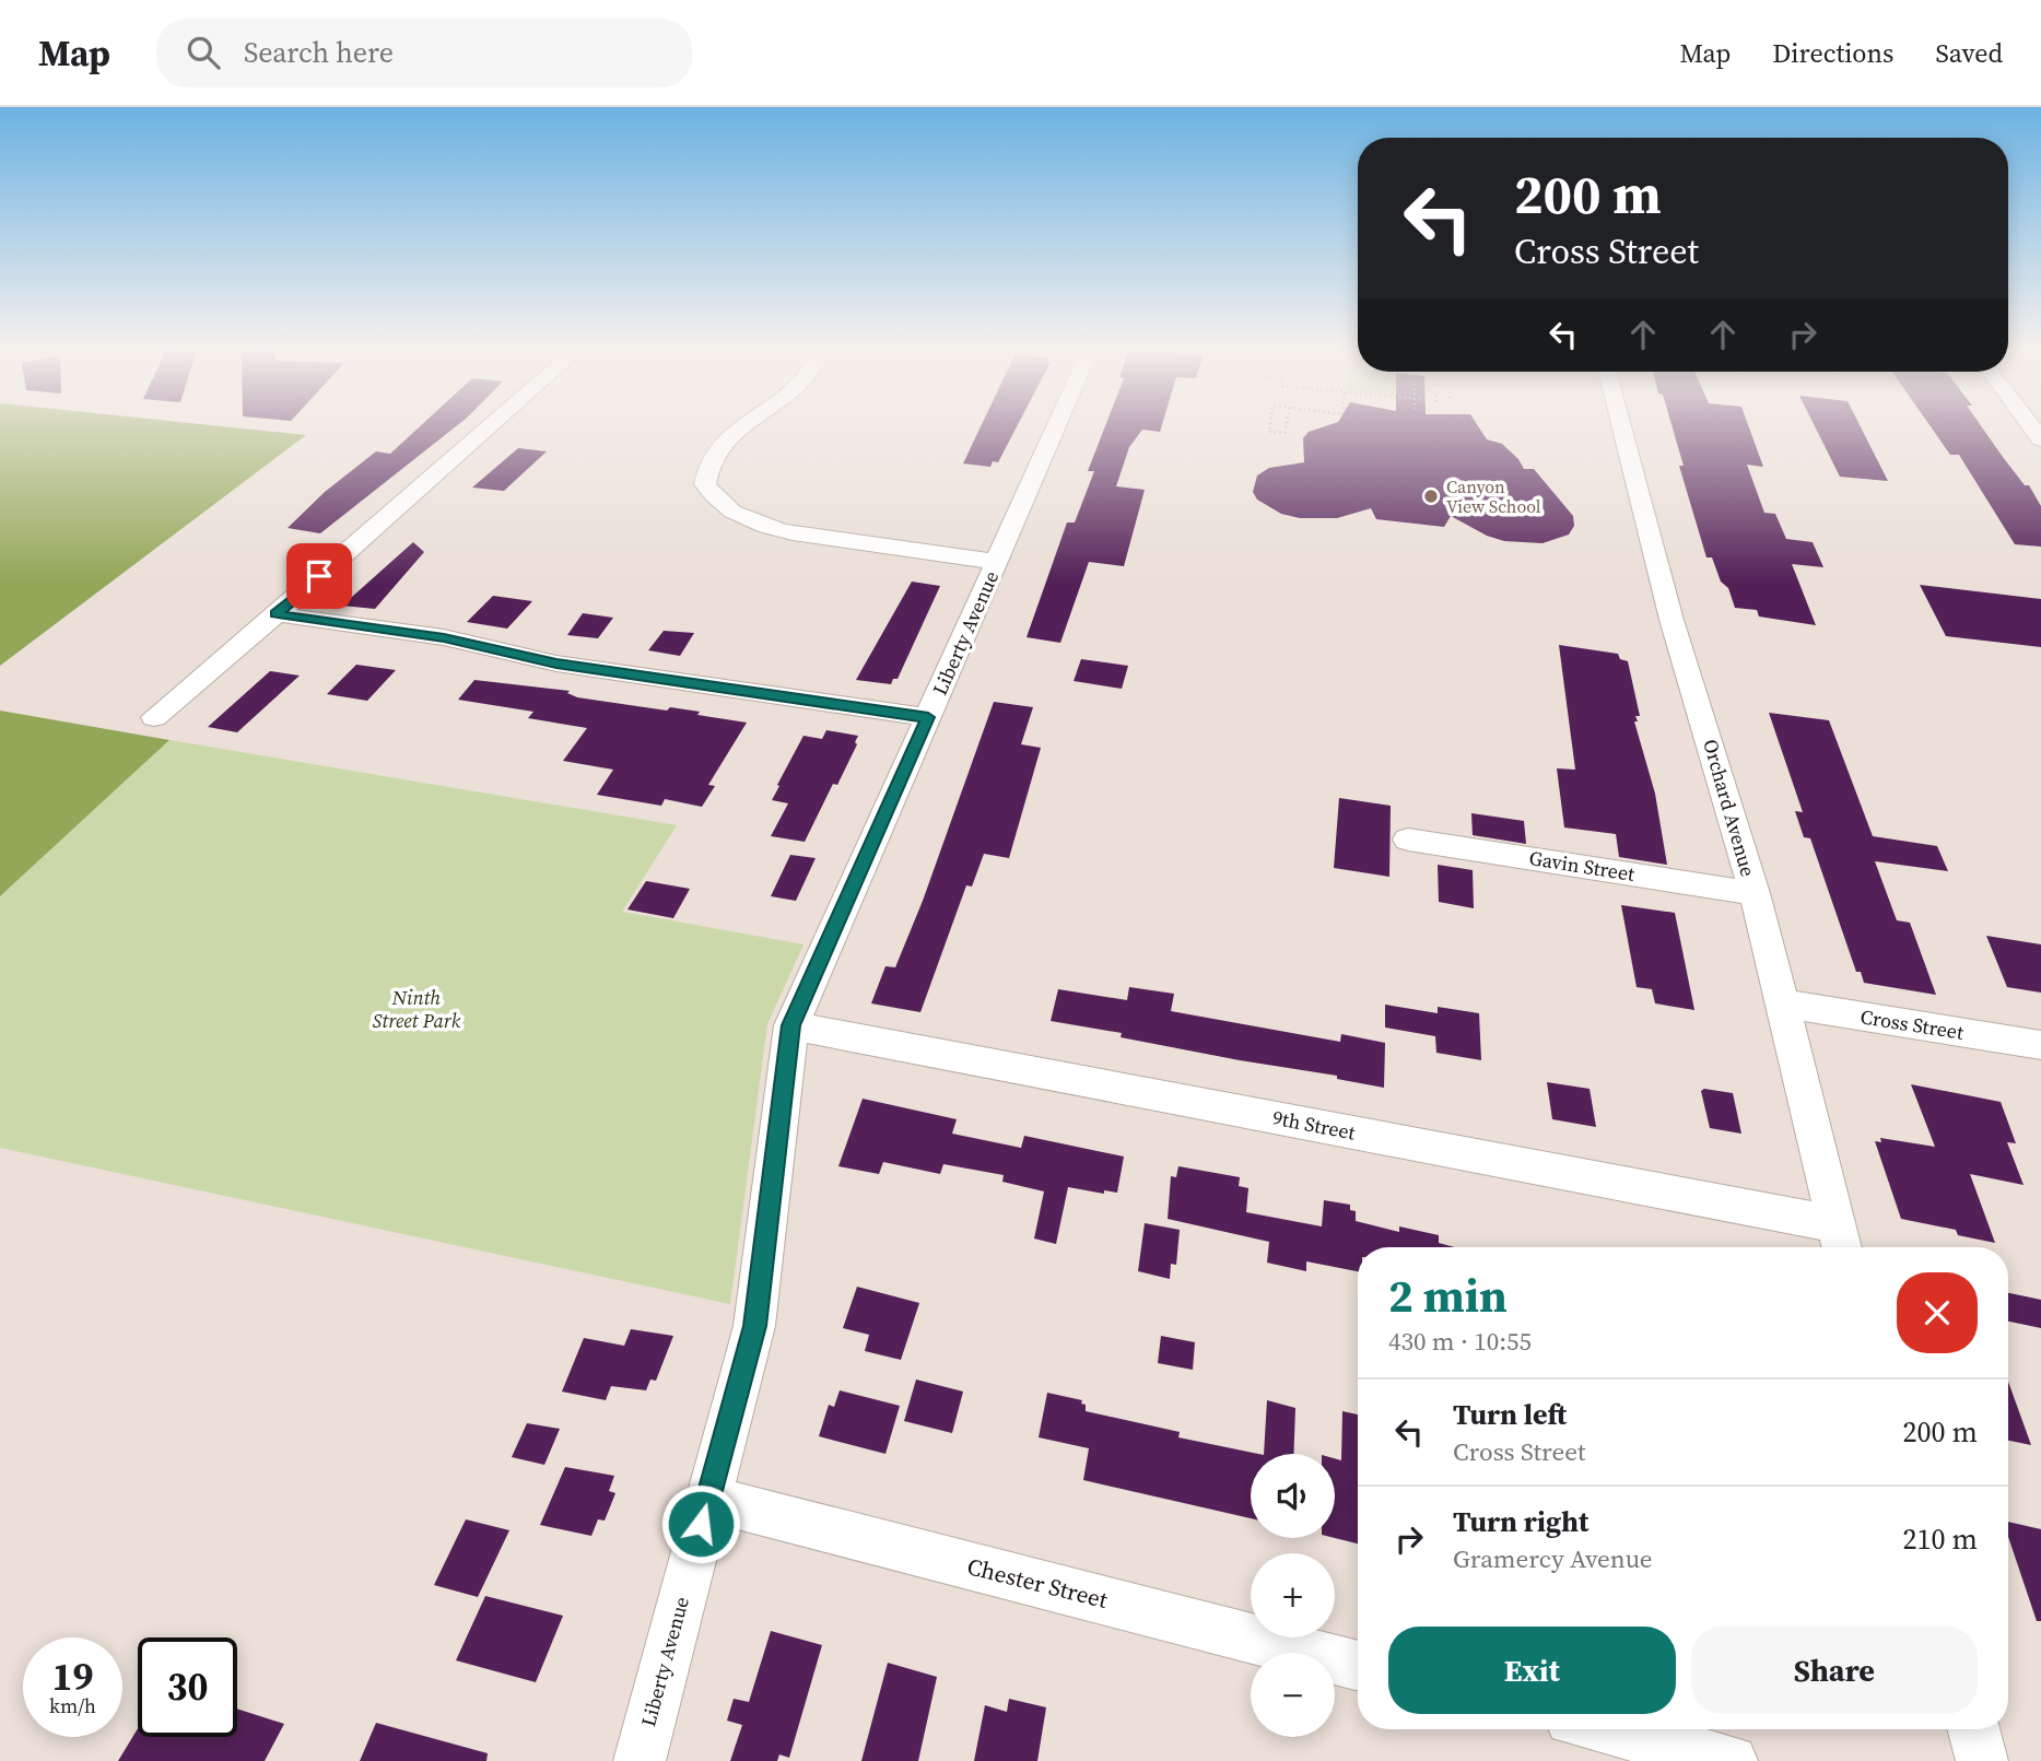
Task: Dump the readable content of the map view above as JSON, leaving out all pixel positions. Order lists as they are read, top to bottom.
{
  "streets": {
    "street": [
      "Liberty Avenue",
      "Orchard Avenue",
      "Gavin Street",
      "Cross Street",
      "9th Street",
      "Chester Street"
    ]
  },
  "crossings": [
    ["Liberty Avenue", "9th Street"],
    ["Liberty Avenue", "Chester Street"],
    ["Orchard Avenue", "Gavin Street"],
    ["Orchard Avenue", "Cross Street"],
    ["Orchard Avenue", "9th Street"]
  ],
  "parks": ["Ninth Street Park"],
  "places": ["Canyon View School"],
  "page": {
    "header": "Map",
    "search": "Search here",
    "nav": ["Map", "Directions", "Saved"],
    "turn": ["200 m", "Cross Street"],
    "heading": ["2 min", "430 m · 10:55"],
    "list": [
      {
        "name": "Turn left",
        "note": "Cross Street",
        "value": "200 m"
      },
      {
        "name": "Turn right",
        "note": "Gramercy Avenue",
        "value": "210 m"
      }
    ],
    "map_buttons": ["+", "−"],
    "buttons": ["Exit", "Share"],
    "speed": "19 km/h",
    "limit": "30"
  }
}
